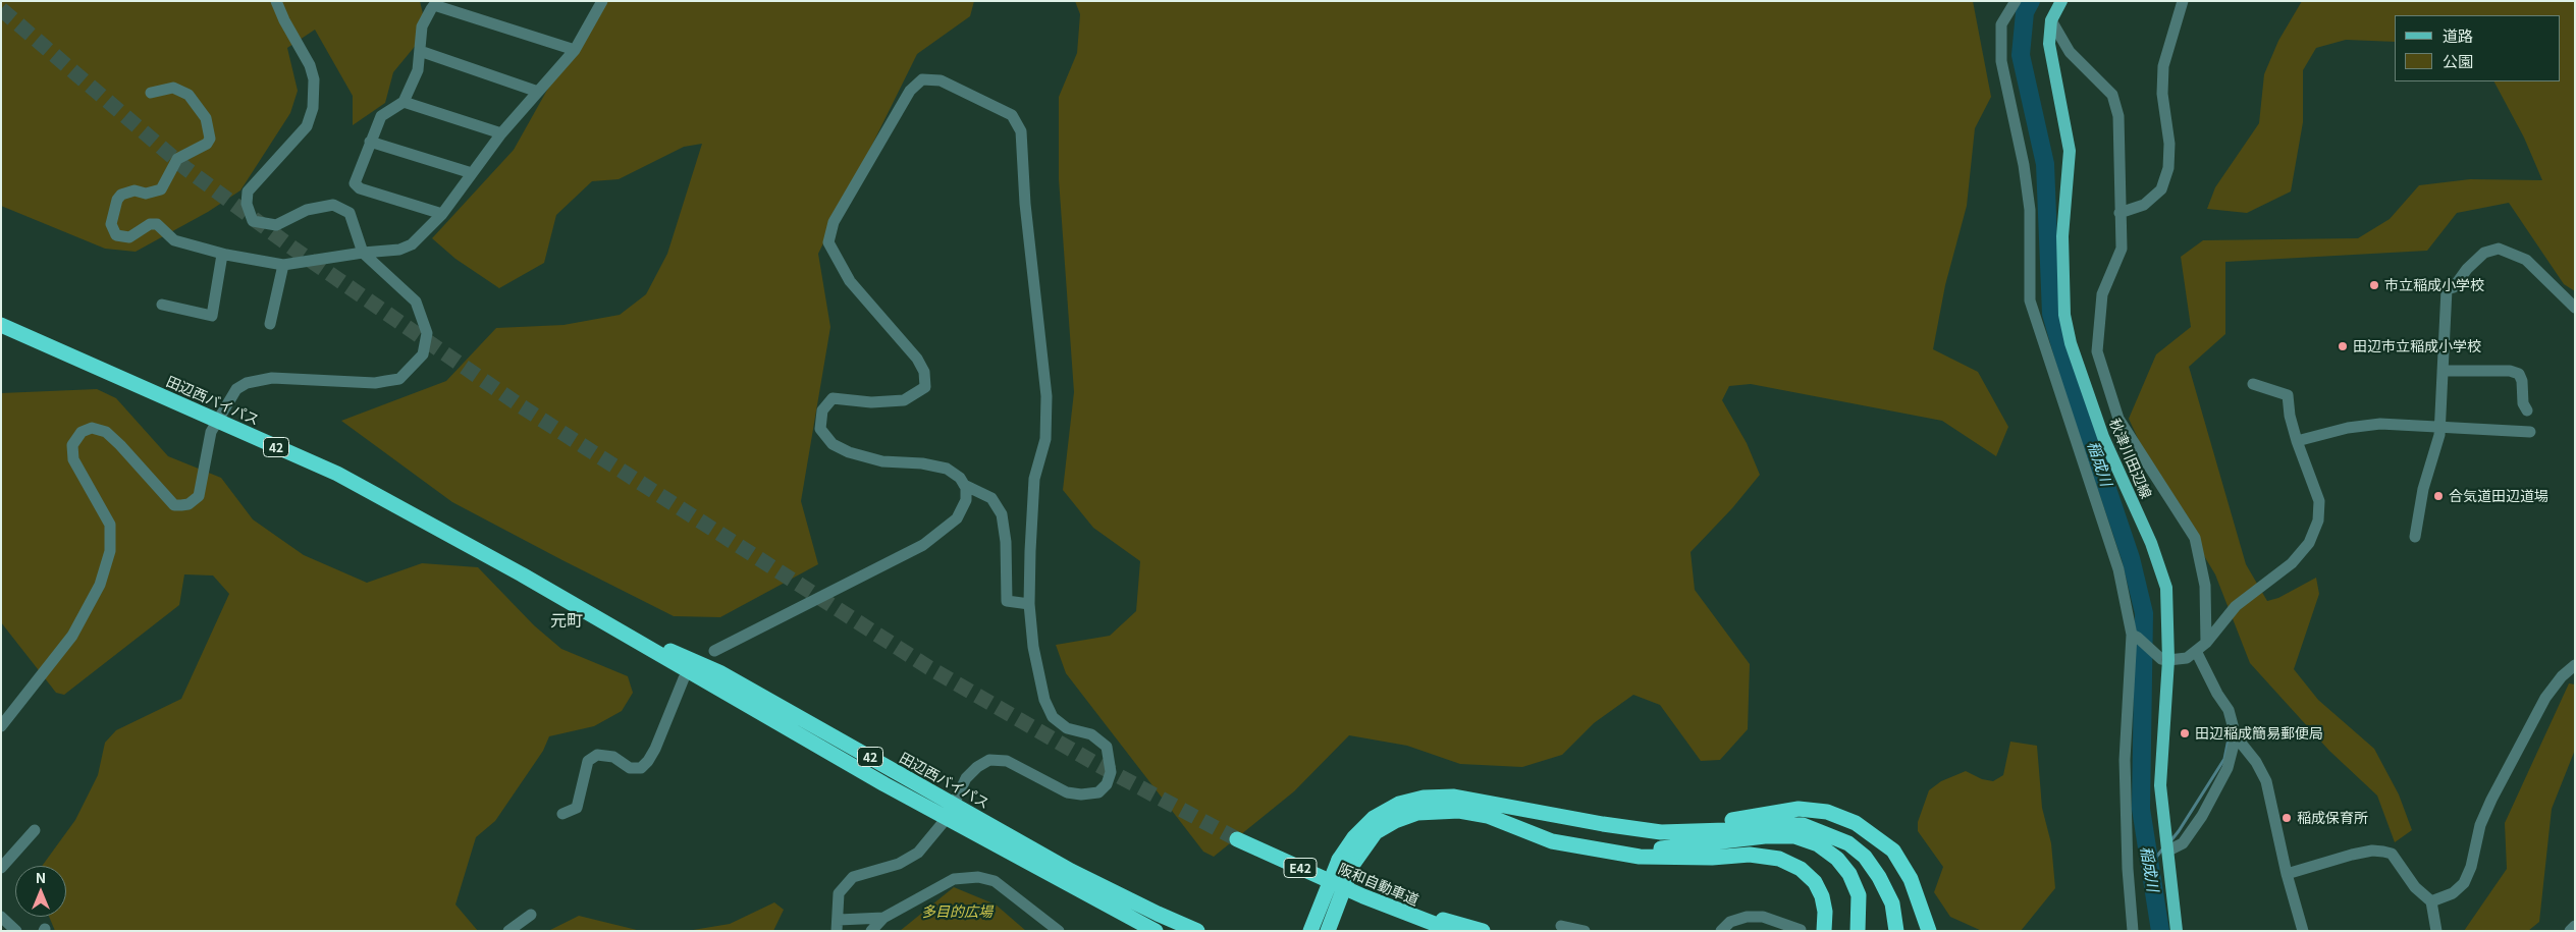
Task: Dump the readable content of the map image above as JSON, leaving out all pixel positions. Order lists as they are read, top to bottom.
{
  "streets": {
    "highway": [
      "田辺西バイパス",
      "42",
      "E42",
      "阪和自動車道"
    ],
    "main road": ["秋津川田辺線"]
  },
  "districts": ["元町"],
  "water": ["稲成川"],
  "parks": ["多目的広場"],
  "places": [
    "市立稲成小学校",
    "田辺市立稲成小学校",
    "合気道田辺道場",
    "田辺稲成簡易郵便局",
    "稲成保育所"
  ],
  "legend": ["道路", "公園"],
  "north": "top"
}
